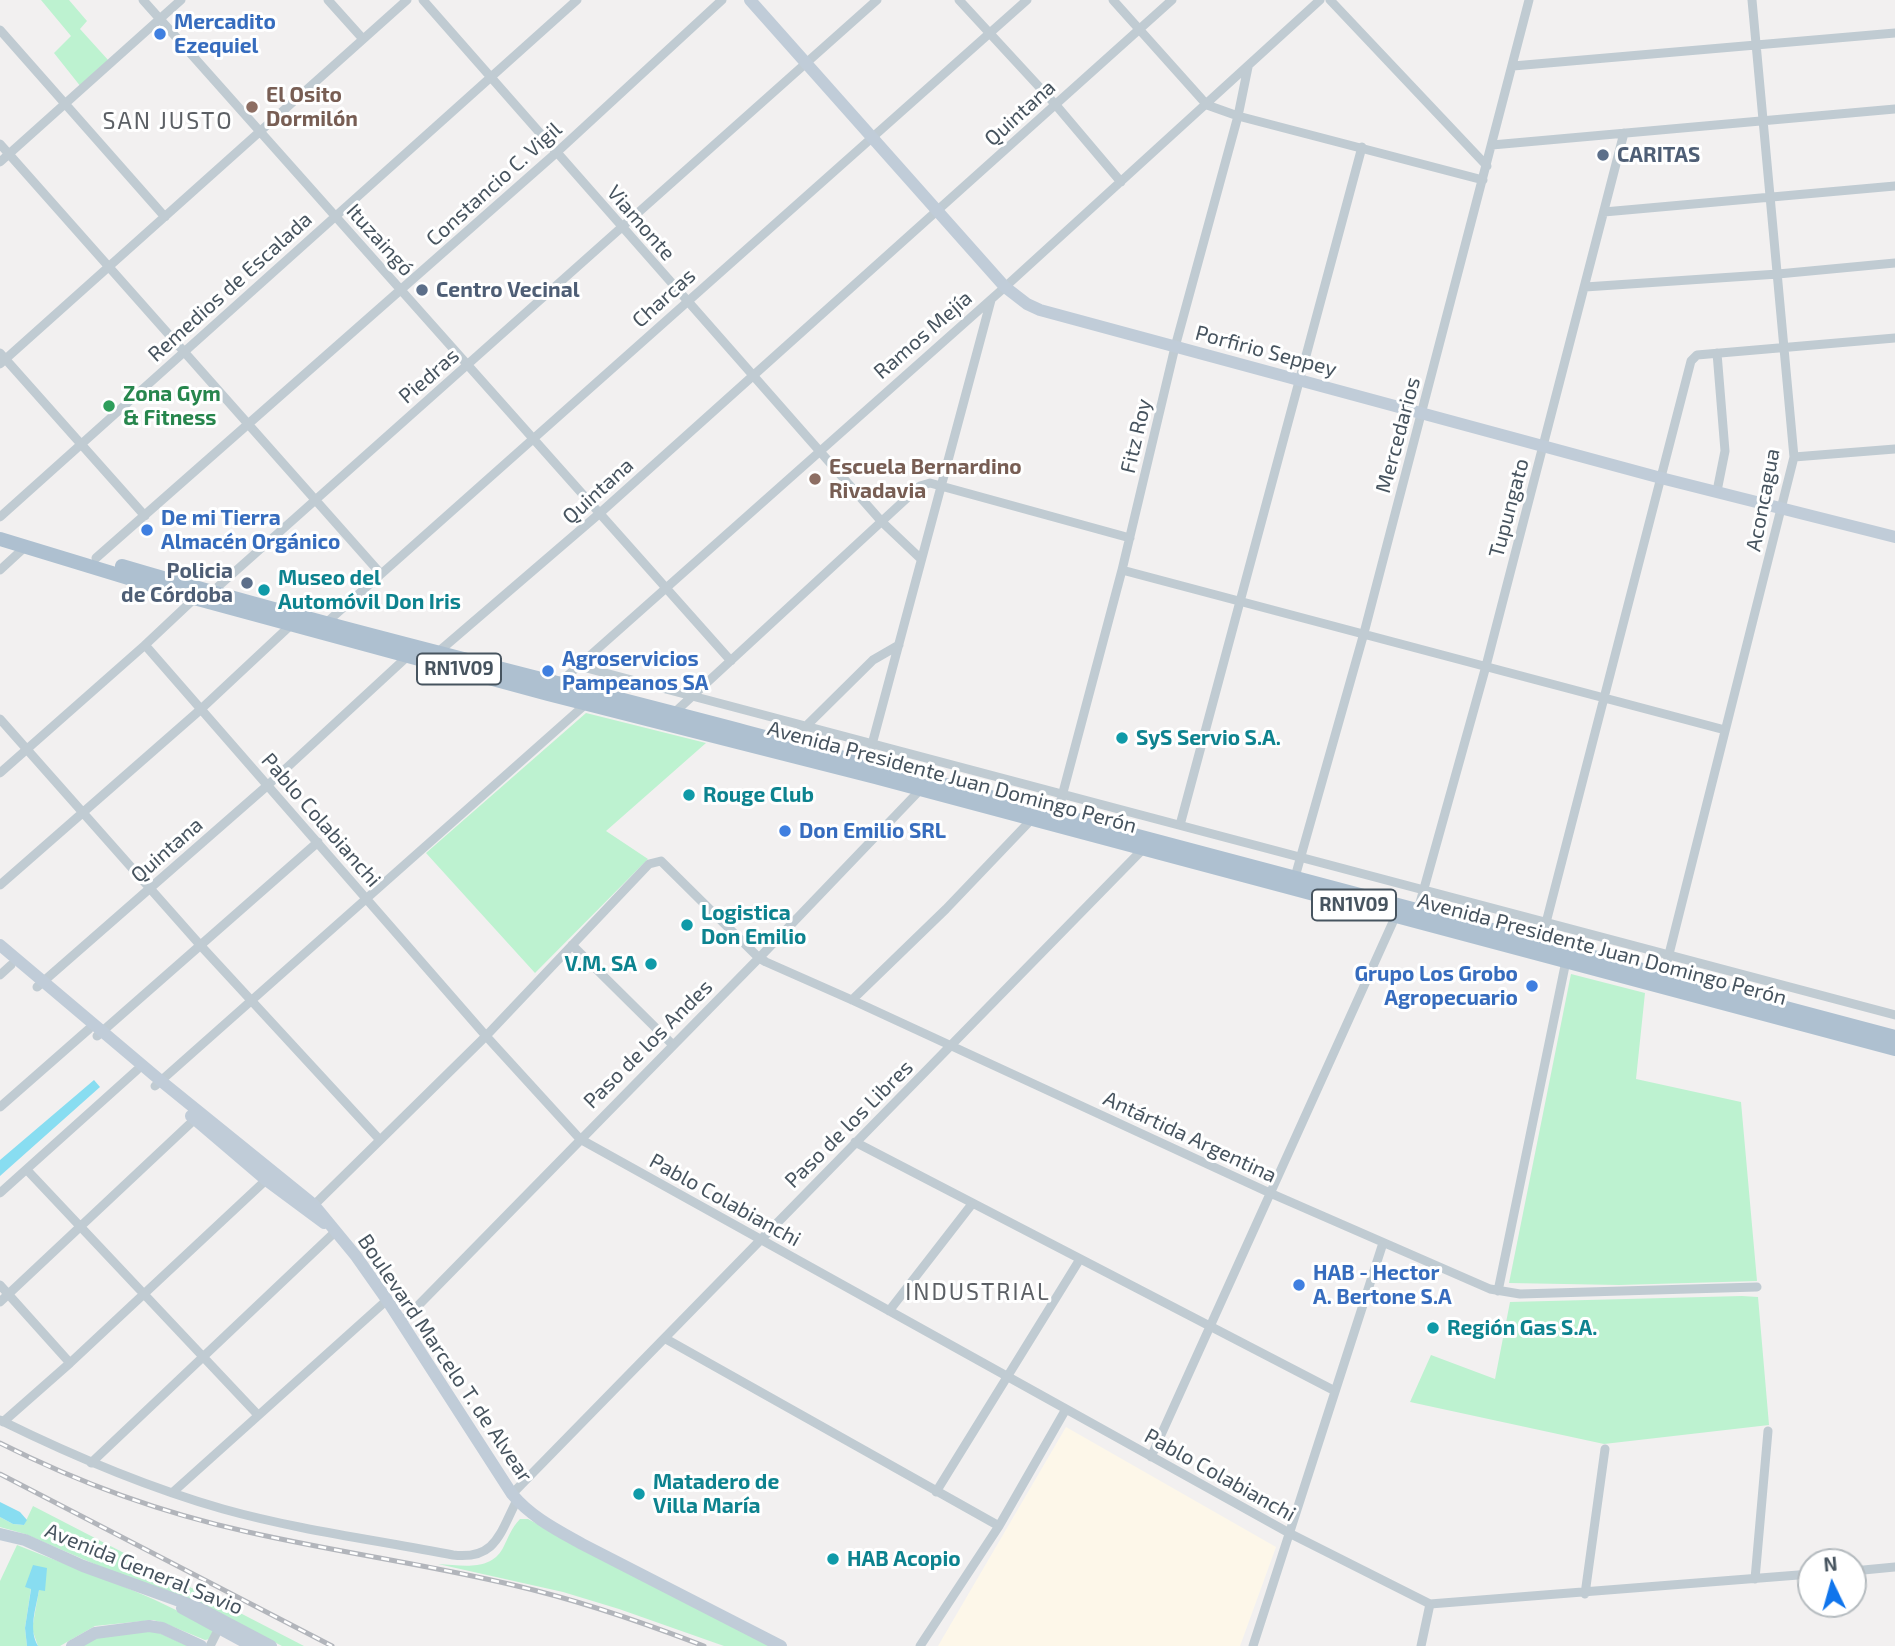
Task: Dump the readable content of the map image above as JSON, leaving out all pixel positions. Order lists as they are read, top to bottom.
{
  "streets": {
    "main road": [
      "Porfirio Seppey",
      "RN1V09",
      "Avenida Presidente Juan Domingo Perón",
      "Boulevard Marcelo T. de Alvear",
      "Avenida General Savio"
    ],
    "street": [
      "Quintana",
      "Constancio C. Vigil",
      "Viamonte",
      "Ituzaingó",
      "Remedios de Escalada",
      "Charcas",
      "Ramos Mejía",
      "Piedras",
      "Mercedarios",
      "Fitz Roy",
      "Aconcagua",
      "Tupungato",
      "Pablo Colabianchi",
      "Paso de los Andes",
      "Paso de los Libres",
      "Antártida Argentina"
    ]
  },
  "crossings": [
    ["Quintana", "Viamonte"],
    ["Quintana", "Ituzaingó"],
    ["Quintana", "Porfirio Seppey"],
    ["Quintana", "Avenida Presidente Juan Domingo Perón"],
    ["Quintana", "Pablo Colabianchi"],
    ["Quintana", "Boulevard Marcelo T. de Alvear"],
    ["Constancio C. Vigil", "Viamonte"],
    ["Constancio C. Vigil", "Ituzaingó"],
    ["Constancio C. Vigil", "Avenida Presidente Juan Domingo Perón"],
    ["Viamonte", "Remedios de Escalada"],
    ["Viamonte", "Charcas"],
    ["Viamonte", "Ramos Mejía"],
    ["Viamonte", "Piedras"],
    ["Ituzaingó", "Remedios de Escalada"],
    ["Ituzaingó", "Charcas"],
    ["Ituzaingó", "Ramos Mejía"],
    ["Ituzaingó", "Piedras"],
    ["Charcas", "Porfirio Seppey"],
    ["Charcas", "Avenida Presidente Juan Domingo Perón"],
    ["Ramos Mejía", "Porfirio Seppey"],
    ["Ramos Mejía", "Fitz Roy"],
    ["Ramos Mejía", "Avenida Presidente Juan Domingo Perón"],
    ["Porfirio Seppey", "Piedras"],
    ["Porfirio Seppey", "Mercedarios"],
    ["Porfirio Seppey", "Fitz Roy"],
    ["Porfirio Seppey", "Aconcagua"],
    ["Porfirio Seppey", "Tupungato"],
    ["Piedras", "Avenida Presidente Juan Domingo Perón"],
    ["Piedras", "Pablo Colabianchi"],
    ["Mercedarios", "Avenida Presidente Juan Domingo Perón"],
    ["Fitz Roy", "Avenida Presidente Juan Domingo Perón"],
    ["Aconcagua", "Avenida Presidente Juan Domingo Perón"],
    ["Tupungato", "Avenida Presidente Juan Domingo Perón"],
    ["Avenida Presidente Juan Domingo Perón", "Paso de los Andes"],
    ["Avenida Presidente Juan Domingo Perón", "Paso de los Libres"],
    ["Pablo Colabianchi", "Paso de los Andes"],
    ["Pablo Colabianchi", "Paso de los Libres"],
    ["Paso de los Andes", "Antártida Argentina"],
    ["Paso de los Andes", "Boulevard Marcelo T. de Alvear"],
    ["Paso de los Libres", "Antártida Argentina"],
    ["Paso de los Libres", "Boulevard Marcelo T. de Alvear"]
  ],
  "districts": ["SAN JUSTO", "INDUSTRIAL"],
  "places": [
    "Mercadito Ezequiel",
    "El Osito Dormilón",
    "CARITAS",
    "Centro Vecinal",
    "Zona Gym & Fitness",
    "Escuela Bernardino Rivadavia",
    "De mi Tierra Almacén Orgánico",
    "Policia de Córdoba",
    "Museo del Automóvil Don Iris",
    "Agroservicios Pampeanos SA",
    "SyS Servio S.A.",
    "Rouge Club",
    "Don Emilio SRL",
    "Logistica Don Emilio",
    "V.M. SA",
    "Grupo Los Grobo Agropecuario",
    "HAB - Hector A. Bertone S.A",
    "Región Gas S.A.",
    "Matadero de Villa María",
    "HAB Acopio"
  ],
  "north": "top"
}
